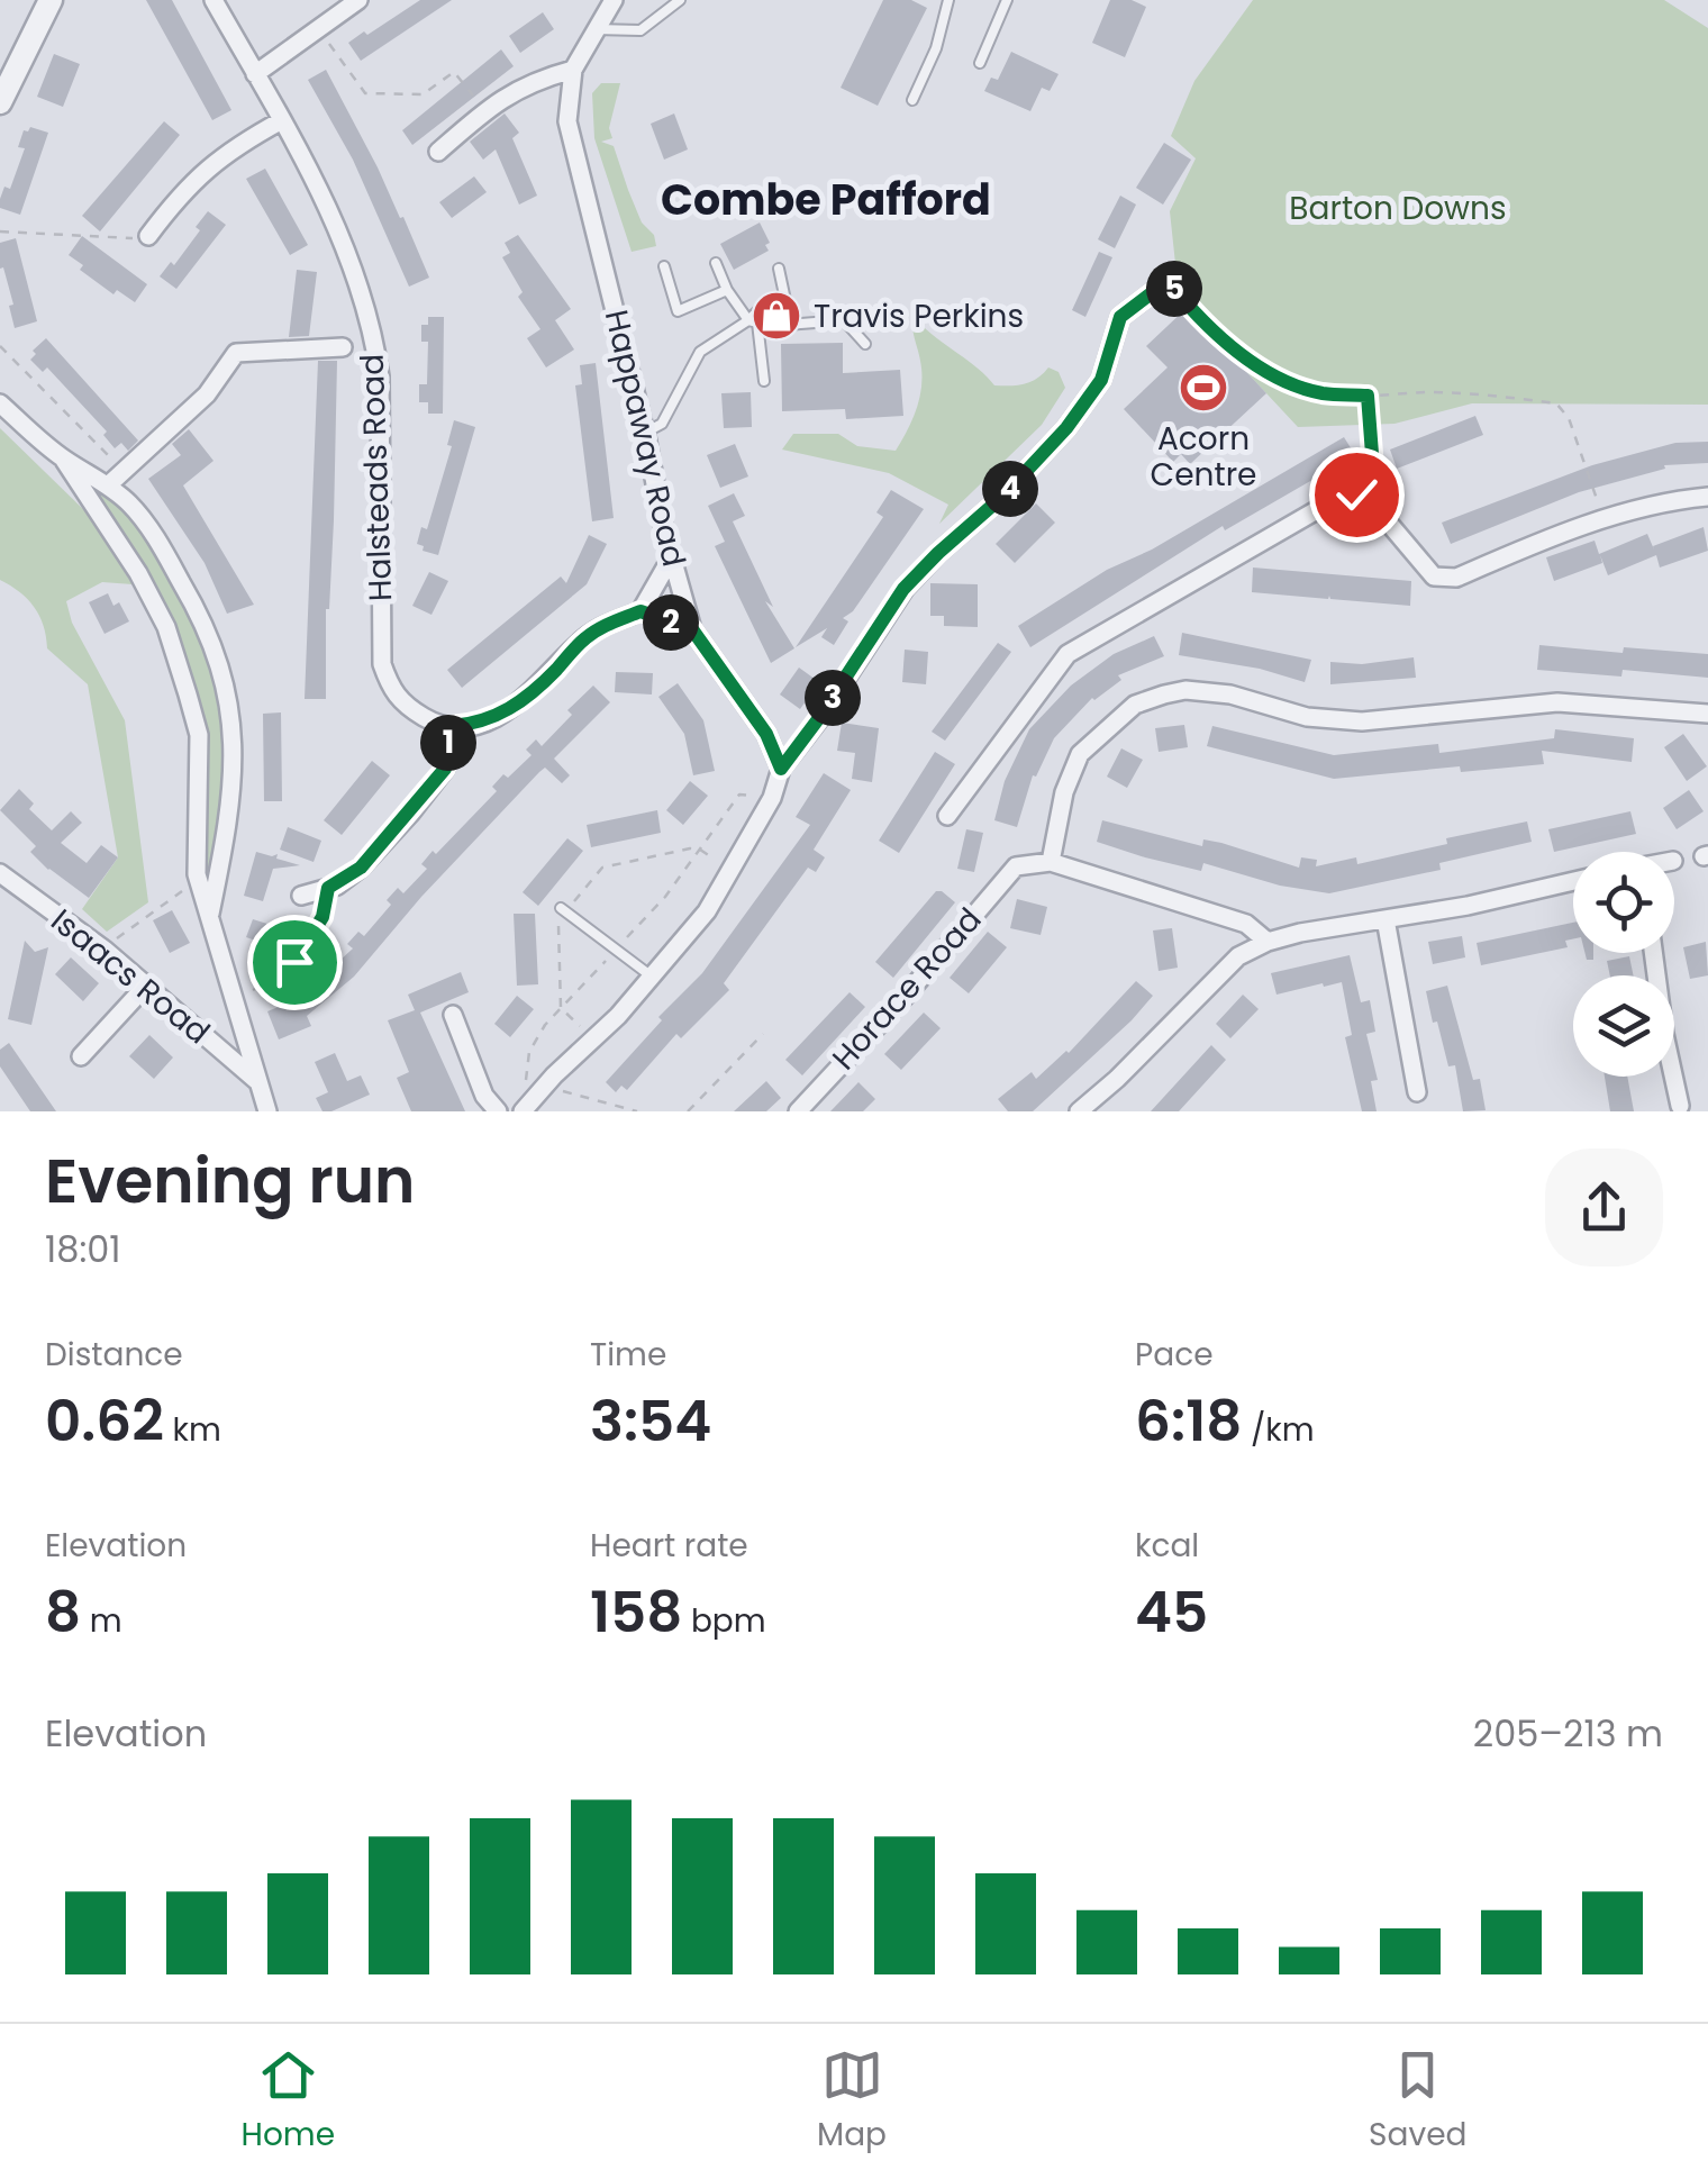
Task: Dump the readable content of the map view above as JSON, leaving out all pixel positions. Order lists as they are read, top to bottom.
{
  "streets": {
    "street": [
      "Happaway Road",
      "Halsteads Road",
      "Isaacs Road",
      "Horace Road"
    ]
  },
  "districts": ["Combe Pafford"],
  "parks": ["Barton Downs"],
  "places": {
    "shop": ["Travis Perkins"],
    "sports": ["Acorn Centre"]
  },
  "page": {
    "pins": [
      "5",
      "4",
      "2",
      "3",
      "1"
    ],
    "heading": ["Evening run", "18:01"],
    "stats": [
      ["Distance", "0.62 km"],
      ["Time", "3:54"],
      ["Pace", "6:18 /km"],
      ["Elevation", "8 m"],
      ["Heart rate", "158 bpm"],
      ["kcal", "45"]
    ],
    "chart": ["Elevation", "205–213 m"],
    "tabs": ["Home", "Map", "Saved"]
  }
}
